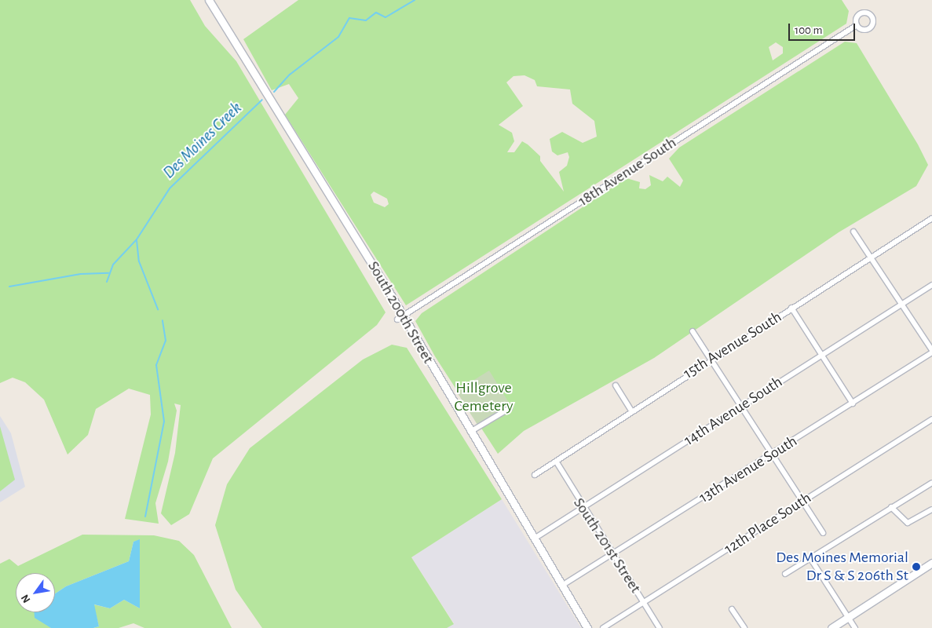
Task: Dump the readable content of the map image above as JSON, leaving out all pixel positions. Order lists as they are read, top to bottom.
{
  "streets": {
    "main road": ["South 200th Street"],
    "street": [
      "18th Avenue South",
      "15th Avenue South",
      "14th Avenue South",
      "13th Avenue South",
      "12th Place South",
      "South 201st Street"
    ]
  },
  "crossings": [
    ["18th Avenue South", "South 200th Street"],
    ["South 200th Street", "14th Avenue South"],
    ["South 200th Street", "13th Avenue South"],
    ["15th Avenue South", "South 201st Street"],
    ["14th Avenue South", "South 201st Street"],
    ["13th Avenue South", "South 201st Street"],
    ["12th Place South", "South 201st Street"]
  ],
  "water": ["Des Moines Creek"],
  "parks": ["Hillgrove Cemetery"],
  "places": ["Des Moines Memorial Dr S & S 206th St"],
  "scale_bar": "100 m",
  "north": "bottom left"
}
